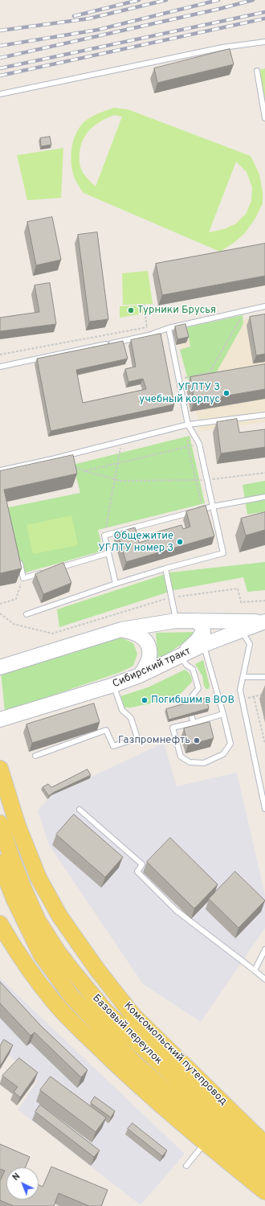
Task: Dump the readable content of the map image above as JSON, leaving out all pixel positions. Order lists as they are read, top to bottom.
{
  "streets": {
    "main road": ["Сибирский тракт", "Базовый переулок", "Комсомольский путепровод"]
  },
  "places": [
    "Турники Брусья",
    "УГЛТУ 3 учебный корпус",
    "Общежитие УГЛТУ номер 3",
    "Погибшим в ВОВ",
    "Газпромнефть"
  ],
  "north": "top left"
}
